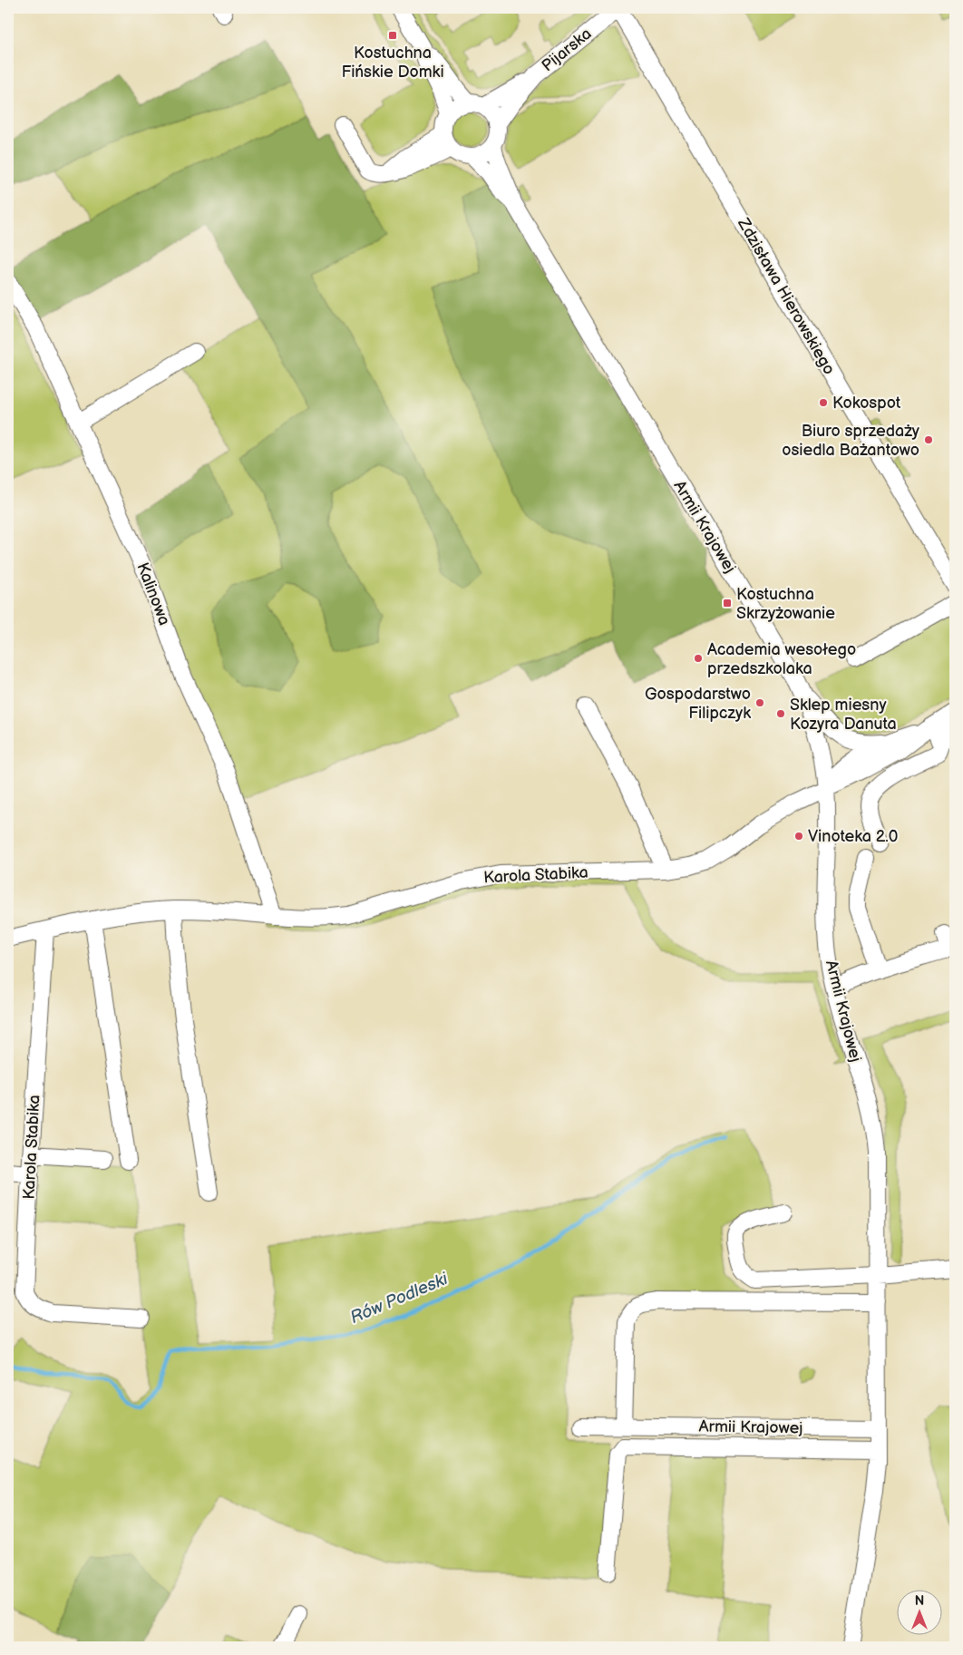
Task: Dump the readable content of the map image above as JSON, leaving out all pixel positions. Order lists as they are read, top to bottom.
{
  "streets": {
    "street": [
      "Pijarska",
      "Zdzisława Hierowskiego",
      "Armii Krajowej",
      "Kalinowa",
      "Karola Stabika"
    ]
  },
  "crossings": [
    ["Pijarska", "Zdzisława Hierowskiego"],
    ["Pijarska", "Armii Krajowej"],
    ["Armii Krajowej", "Karola Stabika"],
    ["Kalinowa", "Karola Stabika"]
  ],
  "water": ["Rów Podleski"],
  "places": {
    "transit": ["Kostuchna Fińskie Domki", "Kostuchna Skrzyżowanie"],
    "other": [
      "Kokospot",
      "Biuro sprzedaży osiedla Bażantowo",
      "Academia wesołego przedszkolaka",
      "Gospodarstwo Filipczyk",
      "Sklep miesny Kozyra Danuta",
      "Vinoteka 2.0"
    ]
  },
  "north": "top"
}
